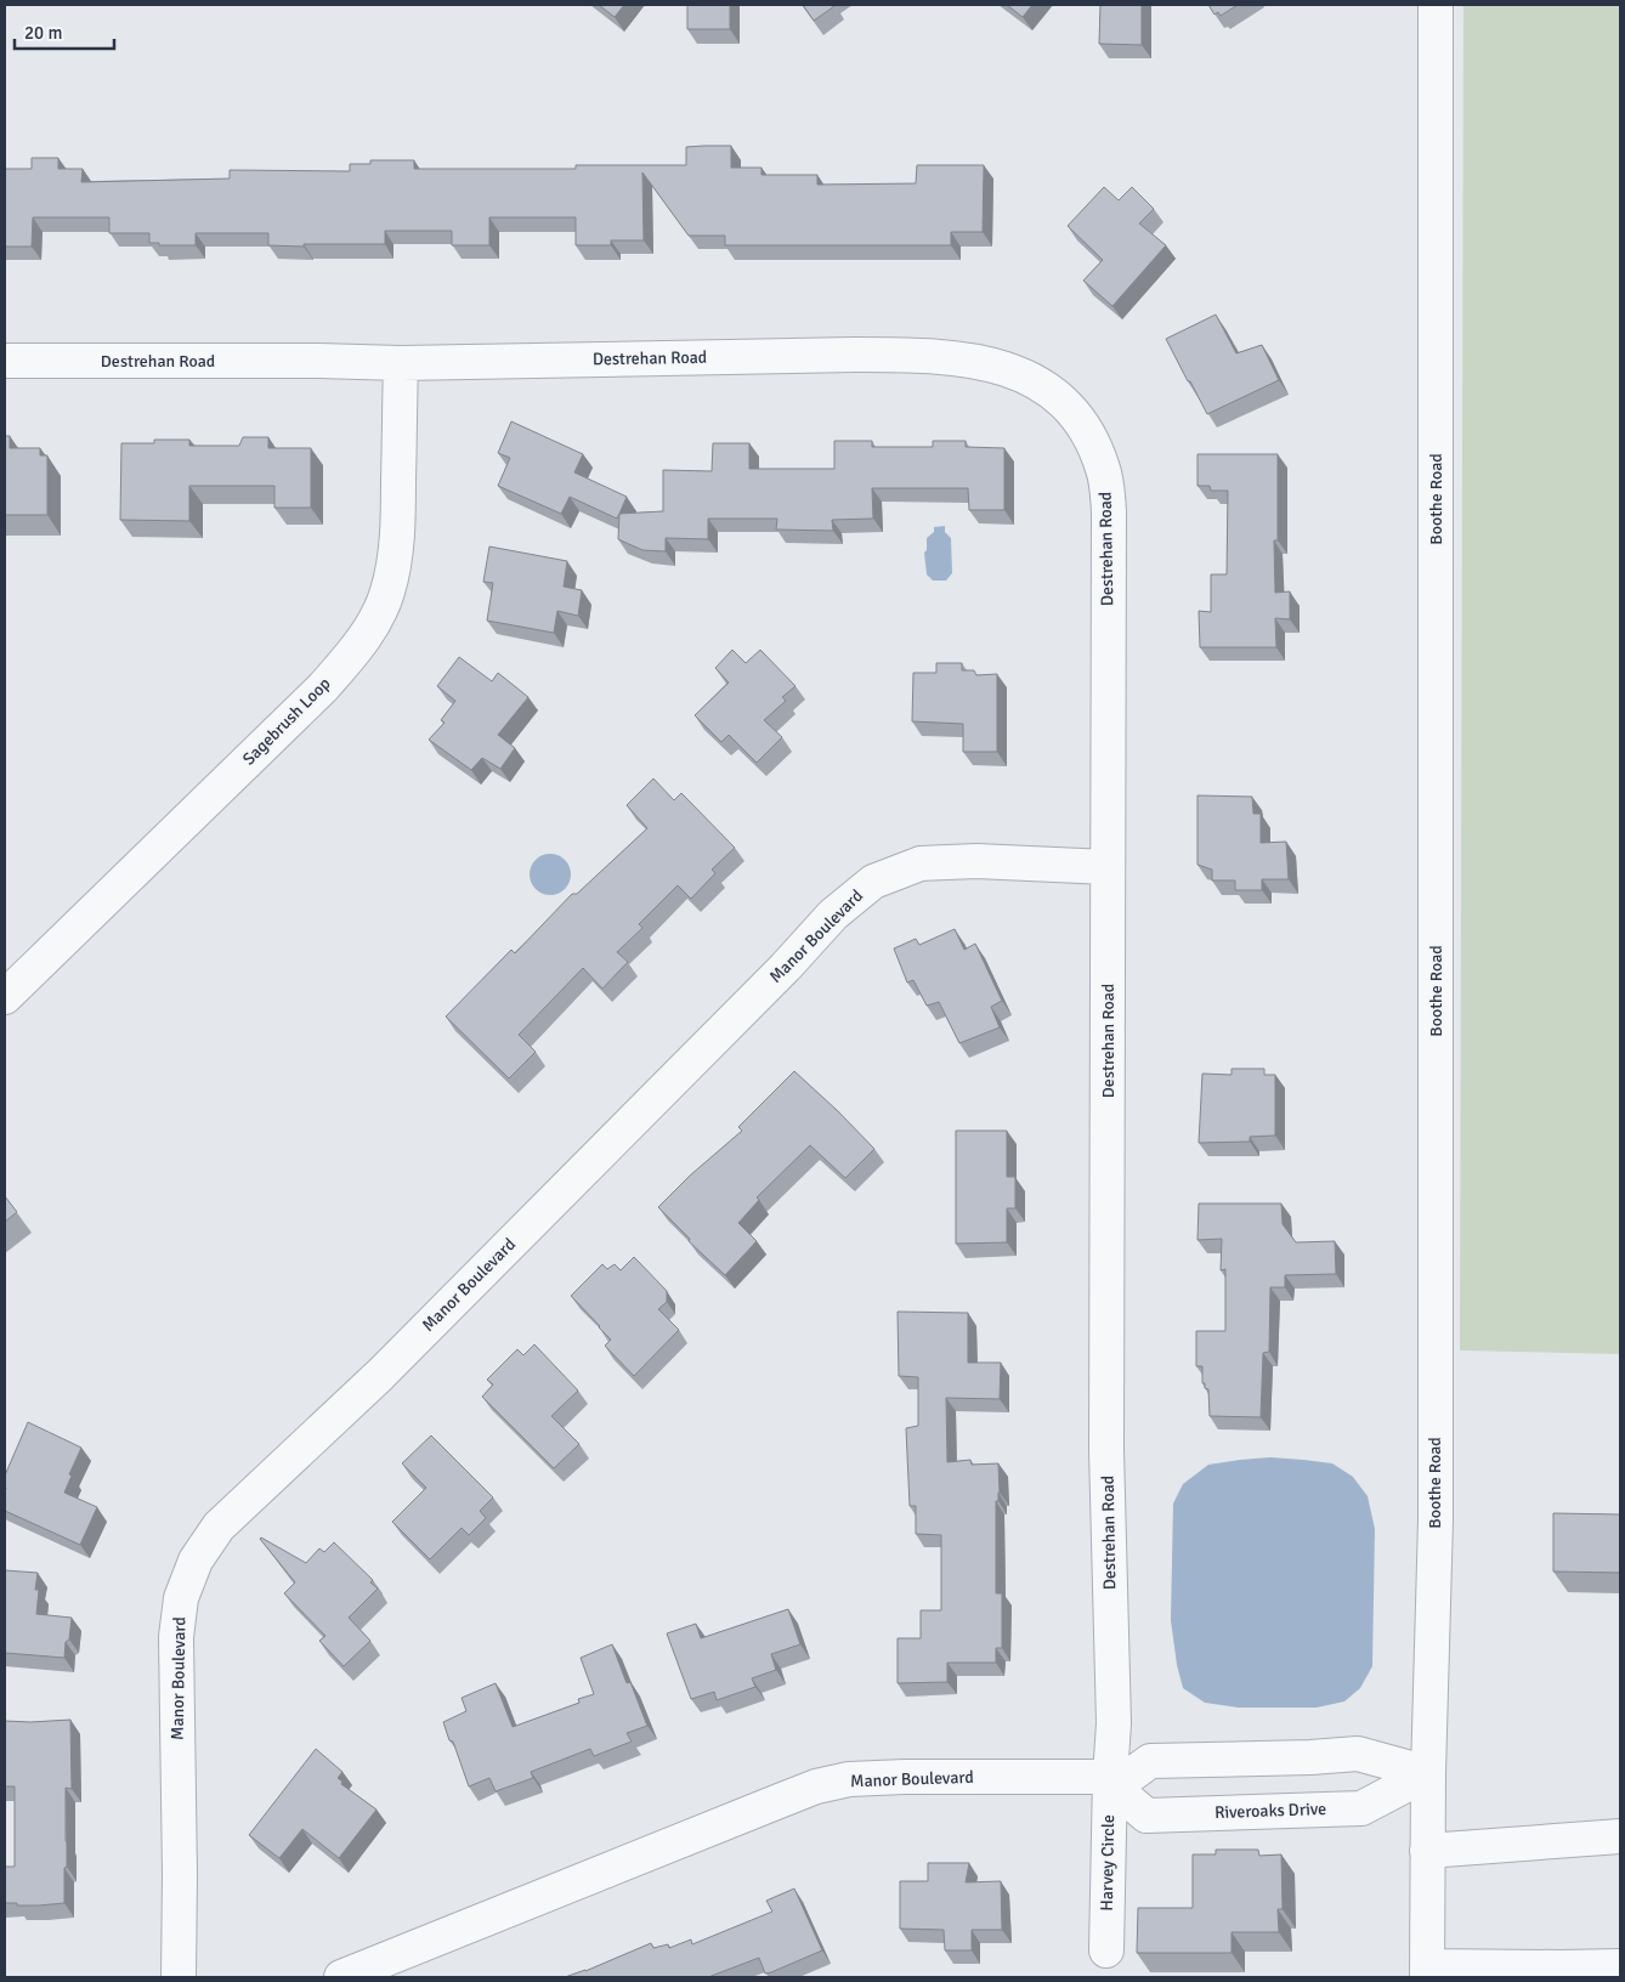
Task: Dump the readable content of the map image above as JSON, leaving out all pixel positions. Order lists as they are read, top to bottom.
{
  "streets": {
    "street": [
      "Destrehan Road",
      "Boothe Road",
      "Sagebrush Loop",
      "Manor Boulevard",
      "Riveroaks Drive",
      "Harvey Circle"
    ]
  },
  "crossings": [
    ["Destrehan Road", "Sagebrush Loop"],
    ["Destrehan Road", "Manor Boulevard"],
    ["Destrehan Road", "Riveroaks Drive"],
    ["Destrehan Road", "Harvey Circle"],
    ["Boothe Road", "Riveroaks Drive"],
    ["Manor Boulevard", "Riveroaks Drive"],
    ["Manor Boulevard", "Harvey Circle"],
    ["Riveroaks Drive", "Harvey Circle"]
  ],
  "scale_bar": "20 m"
}
